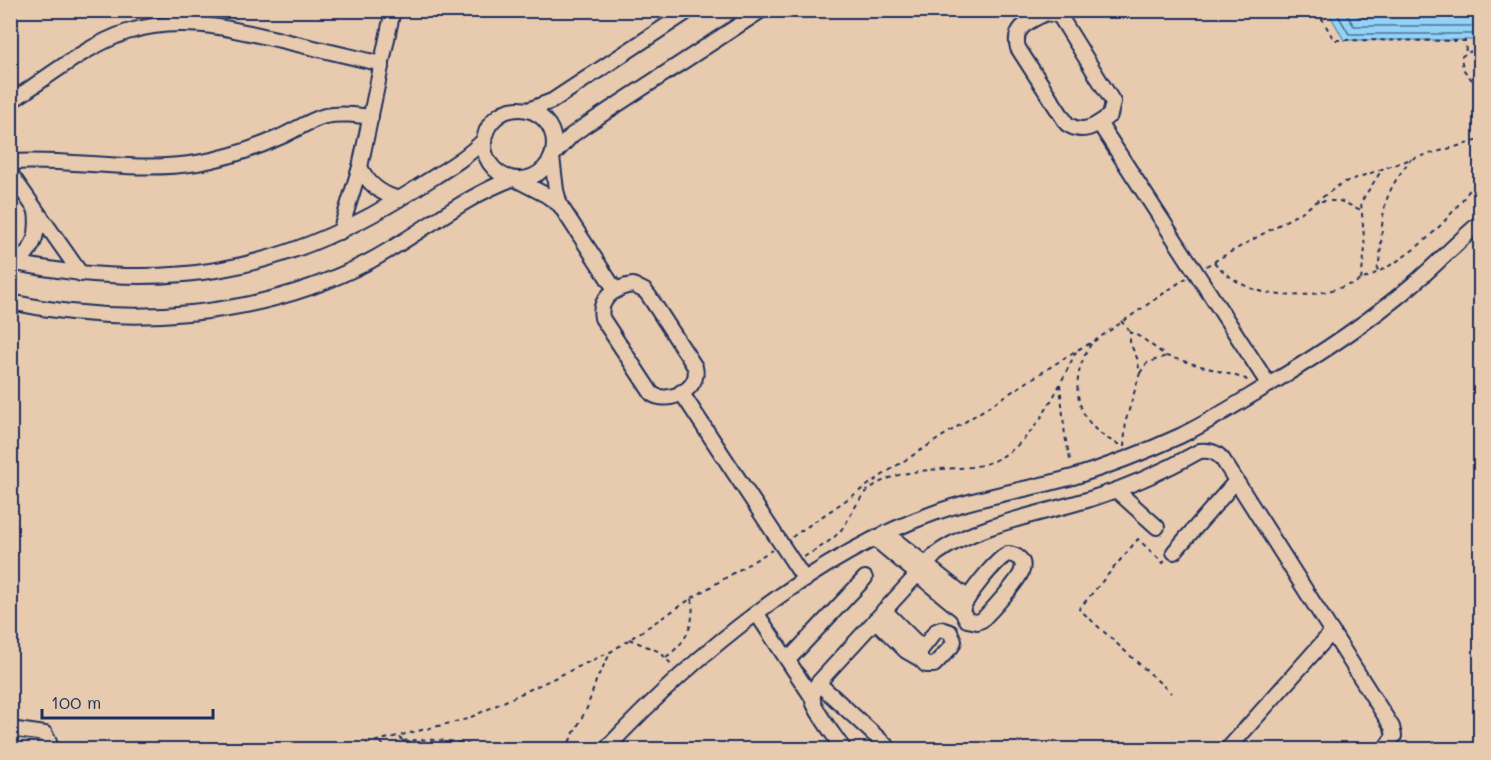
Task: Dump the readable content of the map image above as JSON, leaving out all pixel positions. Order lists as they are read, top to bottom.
{
  "scale_bar": "100 m"
}
